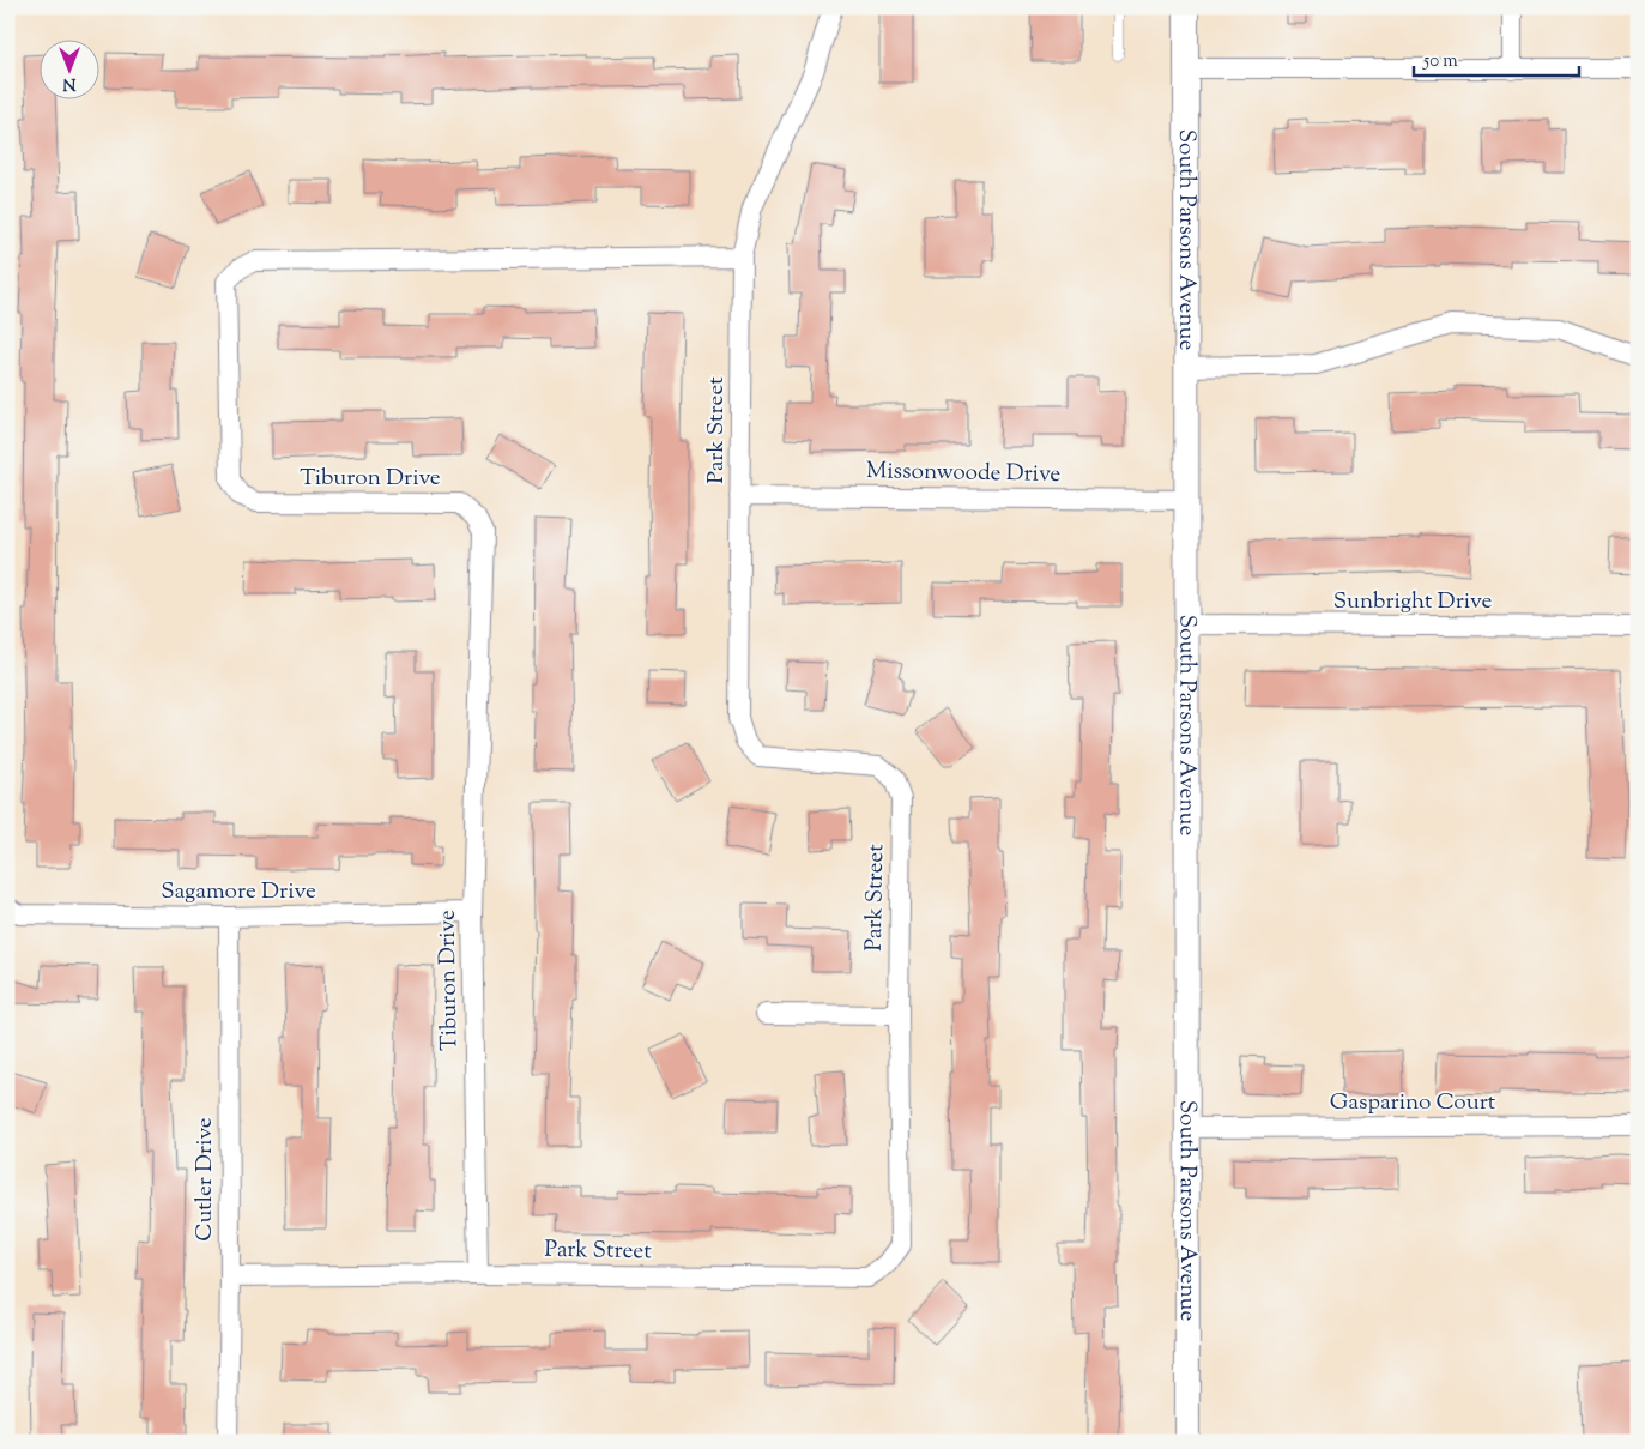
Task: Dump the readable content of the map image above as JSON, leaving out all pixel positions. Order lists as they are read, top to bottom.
{
  "streets": {
    "street": [
      "South Parsons Avenue",
      "Park Street",
      "Missonwoode Drive",
      "Tiburon Drive",
      "Sunbright Drive",
      "Sagamore Drive",
      "Gasparino Court",
      "Cutler Drive"
    ]
  },
  "crossings": [
    ["South Parsons Avenue", "Missonwoode Drive"],
    ["South Parsons Avenue", "Sunbright Drive"],
    ["South Parsons Avenue", "Gasparino Court"],
    ["Park Street", "Missonwoode Drive"],
    ["Park Street", "Tiburon Drive"],
    ["Park Street", "Cutler Drive"],
    ["Tiburon Drive", "Sagamore Drive"],
    ["Sagamore Drive", "Cutler Drive"]
  ],
  "scale_bar": "50 m",
  "north": "bottom"
}
